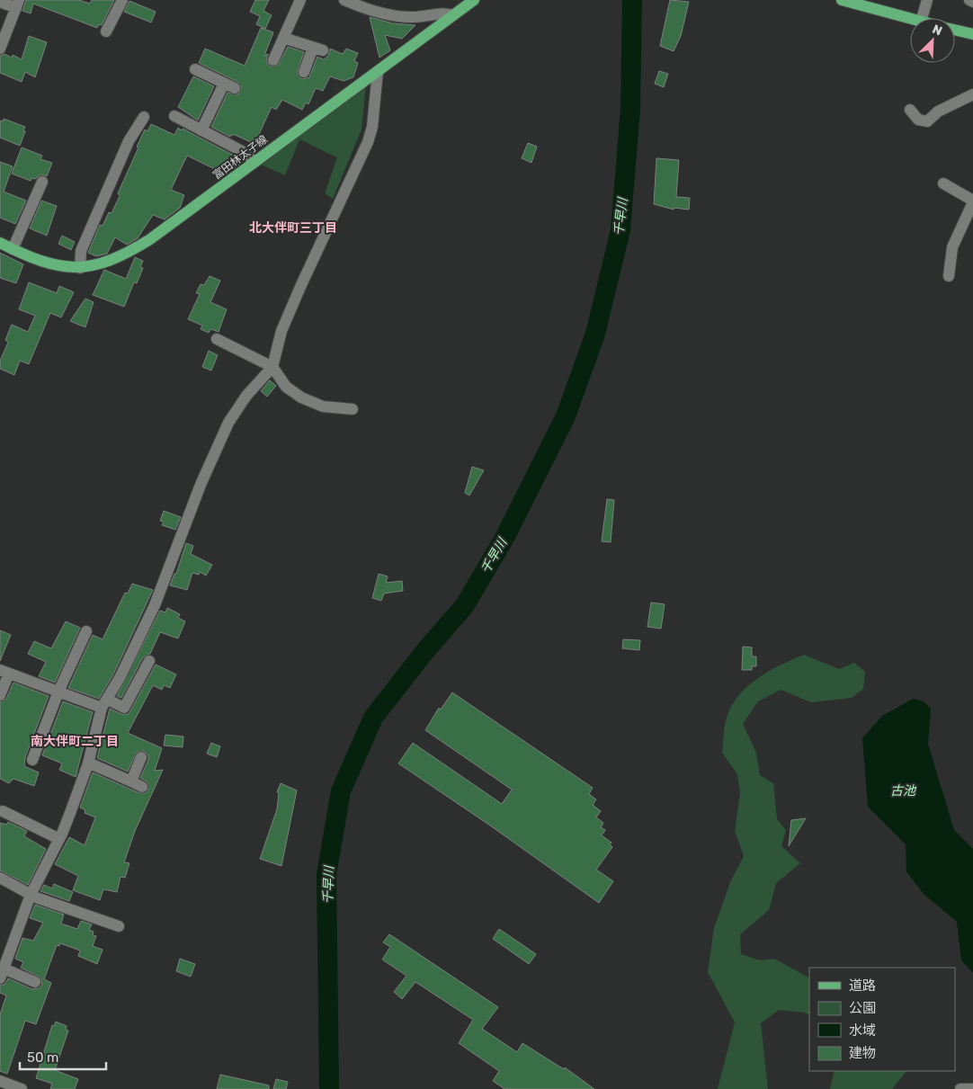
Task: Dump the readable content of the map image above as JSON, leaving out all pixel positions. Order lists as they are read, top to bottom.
{
  "streets": {
    "main road": ["富田林太子線"]
  },
  "districts": ["北大伴町三丁目", "南大伴町二丁目"],
  "water": ["千早川", "古池"],
  "legend": [
    "道路",
    "公園",
    "水域",
    "建物"
  ],
  "scale_bar": "50 m",
  "north": "top right"
}
